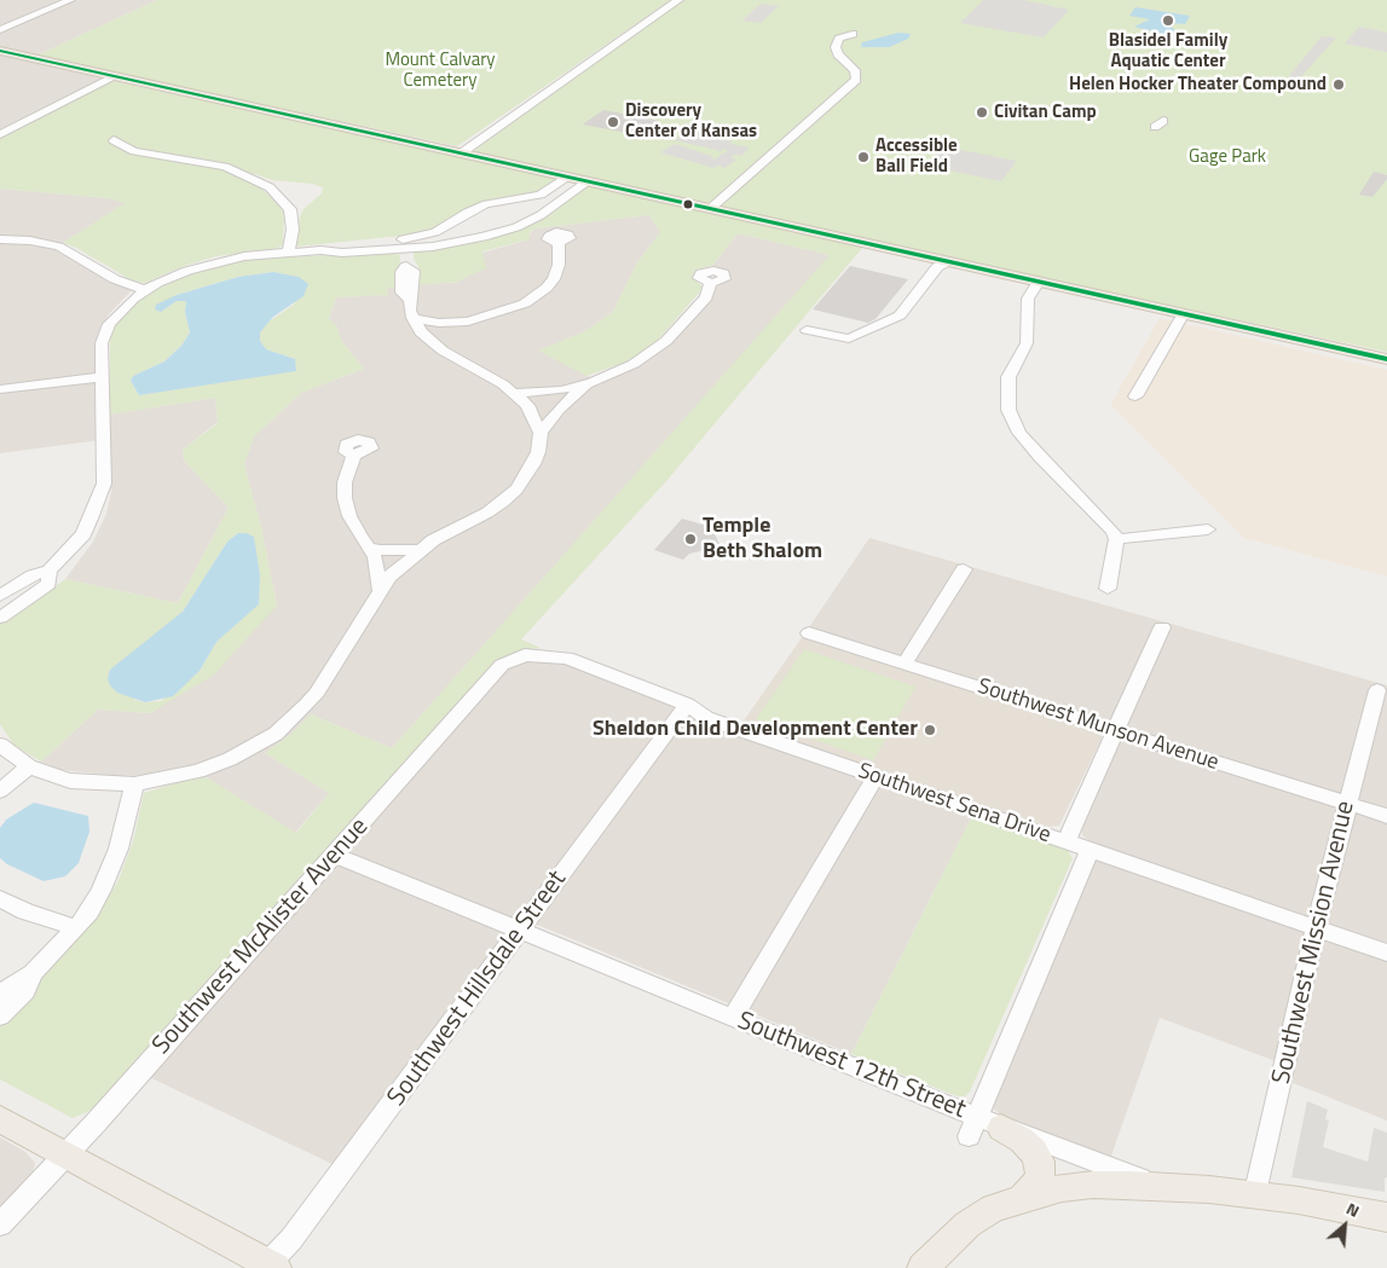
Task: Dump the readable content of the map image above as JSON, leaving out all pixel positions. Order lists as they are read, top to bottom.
{
  "streets": {
    "main road": ["Southwest 12th Street"],
    "street": [
      "Southwest Munson Avenue",
      "Southwest Sena Drive",
      "Southwest McAlister Avenue",
      "Southwest Mission Avenue",
      "Southwest Hillsdale Street"
    ]
  },
  "crossings": [
    ["Southwest Munson Avenue", "Southwest Mission Avenue"],
    ["Southwest Sena Drive", "Southwest McAlister Avenue"],
    ["Southwest Sena Drive", "Southwest Mission Avenue"],
    ["Southwest Sena Drive", "Southwest Hillsdale Street"],
    ["Southwest McAlister Avenue", "Southwest 12th Street"],
    ["Southwest Mission Avenue", "Southwest 12th Street"],
    ["Southwest Hillsdale Street", "Southwest 12th Street"]
  ],
  "parks": ["Mount Calvary Cemetery", "Gage Park"],
  "places": [
    "Blasidel Family Aquatic Center",
    "Helen Hocker Theater Compound",
    "Civitan Camp",
    "Discovery Center of Kansas",
    "Accessible Ball Field",
    "Temple Beth Shalom",
    "Sheldon Child Development Center"
  ],
  "north": "top right"
}
